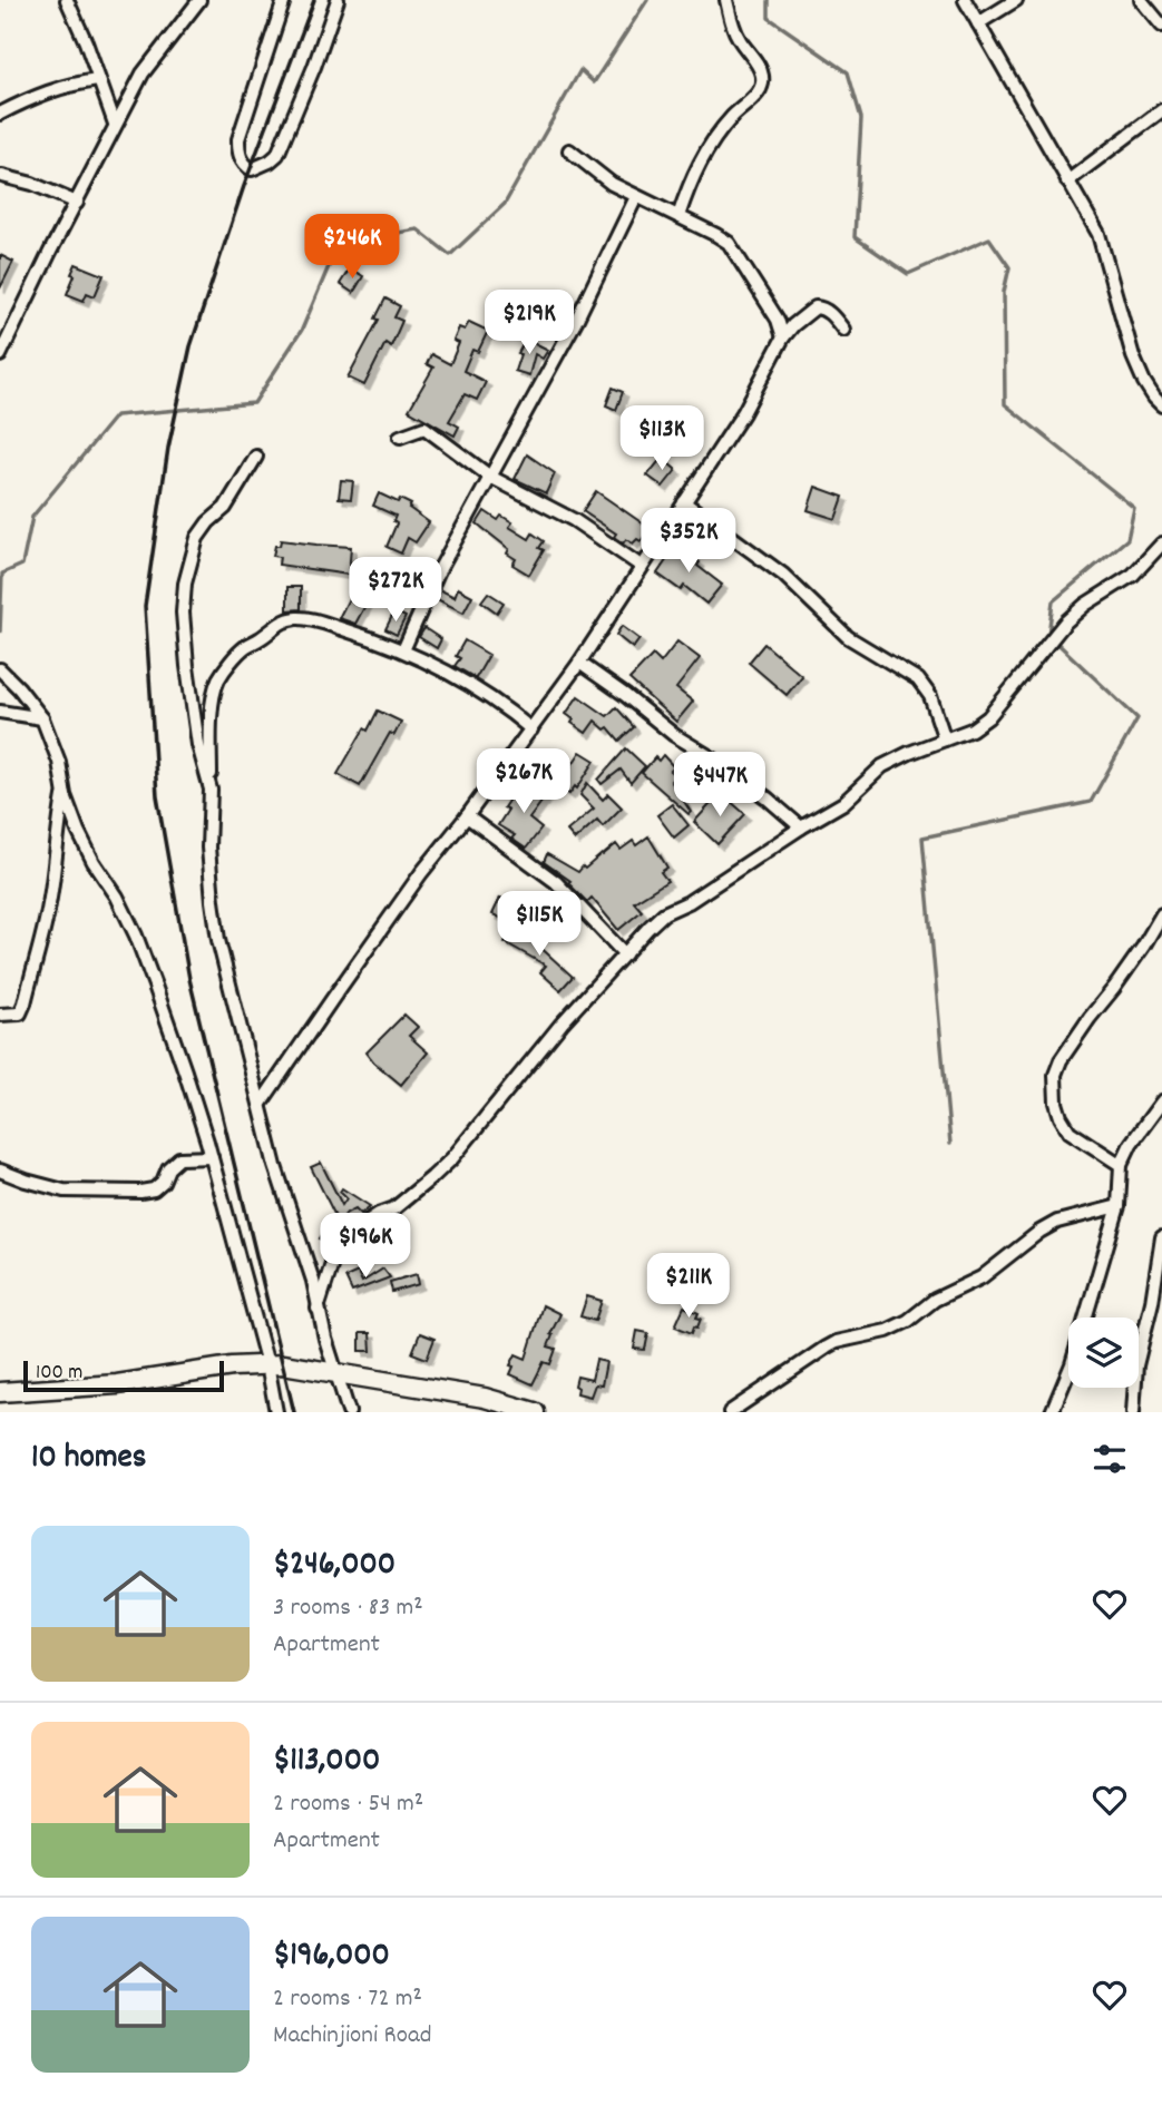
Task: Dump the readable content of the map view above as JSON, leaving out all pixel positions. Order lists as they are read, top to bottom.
{
  "scale_bar": "100 m",
  "page": {
    "price": [
      "$246K",
      "$219K",
      "$113K",
      "$352K",
      "$272K",
      "$267K",
      "$447K",
      "$115K",
      "$196K",
      "$211K"
    ],
    "scale": "100 m",
    "heading": "10 homes",
    "list": [
      {
        "name": "$246,000",
        "note": "3 rooms · 83 m² · Apartment"
      },
      {
        "name": "$113,000",
        "note": "2 rooms · 54 m² · Apartment"
      },
      {
        "name": "$196,000",
        "note": "2 rooms · 72 m² · Machinjioni Road"
      }
    ]
  }
}
